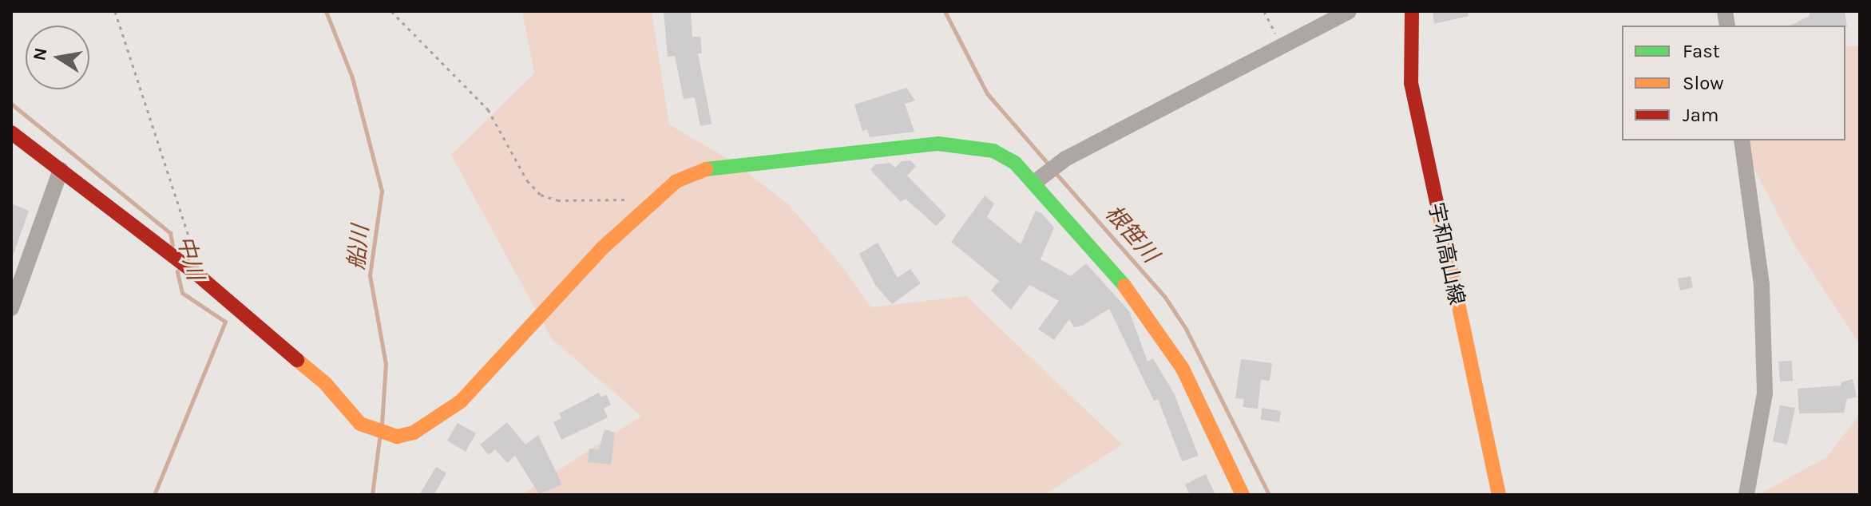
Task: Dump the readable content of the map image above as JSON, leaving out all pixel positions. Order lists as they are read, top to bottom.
{
  "streets": {
    "street": ["宇和高山線"]
  },
  "water": ["根笹川", "船川", "中川"],
  "legend": ["Fast", "Slow", "Jam"],
  "north": "left"
}
